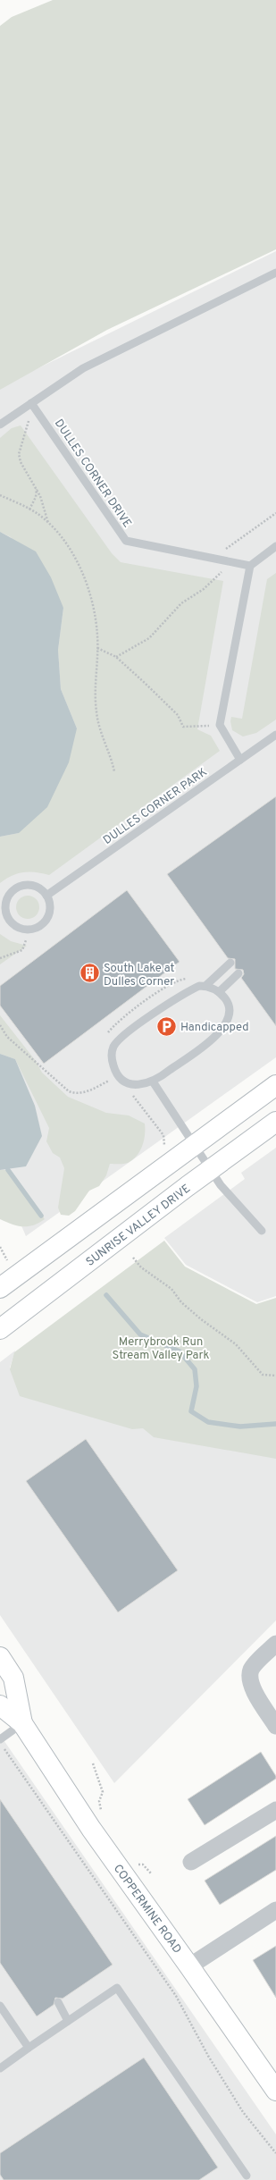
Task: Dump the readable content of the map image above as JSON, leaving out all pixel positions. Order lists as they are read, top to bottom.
{
  "streets": {
    "main road": ["SUNRISE VALLEY DRIVE", "COPPERMINE ROAD"],
    "lane": ["DULLES CORNER DRIVE", "DULLES CORNER PARK"]
  },
  "parks": ["Merrybrook Run Stream Valley Park"],
  "places": {
    "building": ["South Lake at Dulles Corner"],
    "parking": ["Handicapped"]
  }
}
